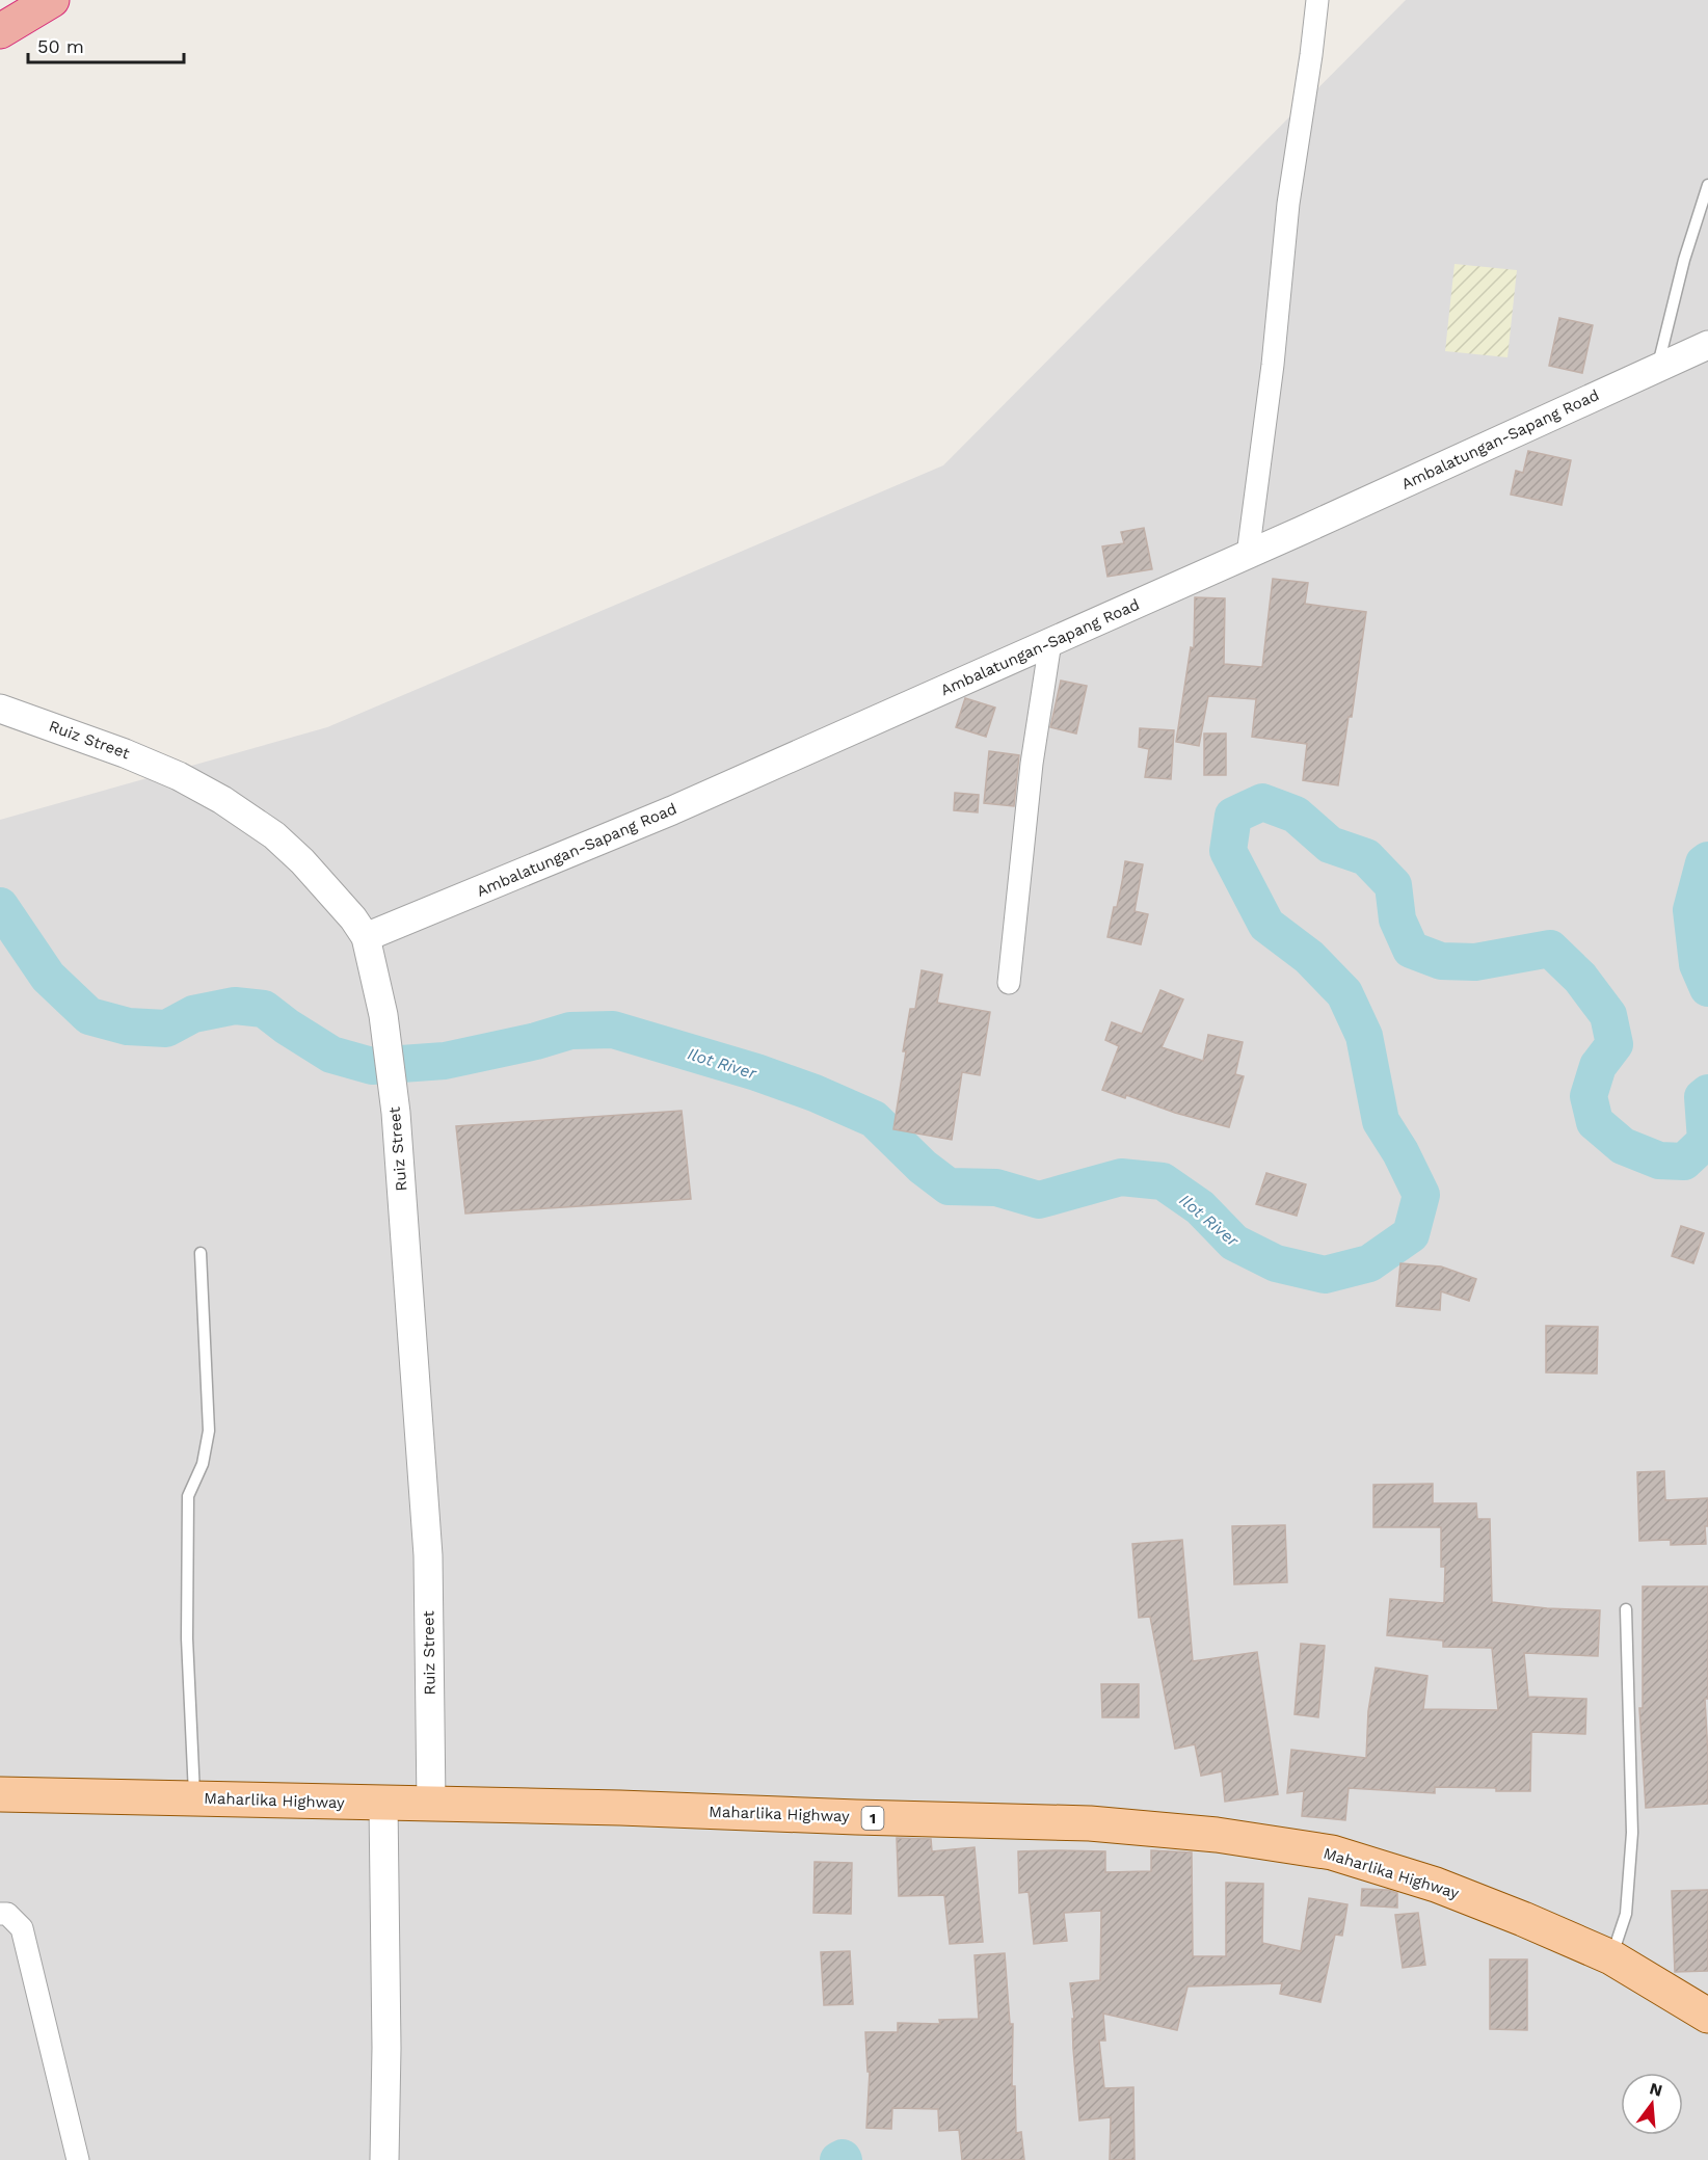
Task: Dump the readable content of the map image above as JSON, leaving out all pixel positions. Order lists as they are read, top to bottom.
{
  "streets": {
    "main road": ["Maharlika Highway", "1"],
    "street": ["Ambalatungan-Sapang Road", "Ruiz Street"]
  },
  "crossings": [
    ["Ambalatungan-Sapang Road", "Ruiz Street"],
    ["Ruiz Street", "Maharlika Highway"]
  ],
  "water": ["Ilot River"],
  "scale_bar": "50 m",
  "north": "top"
}
